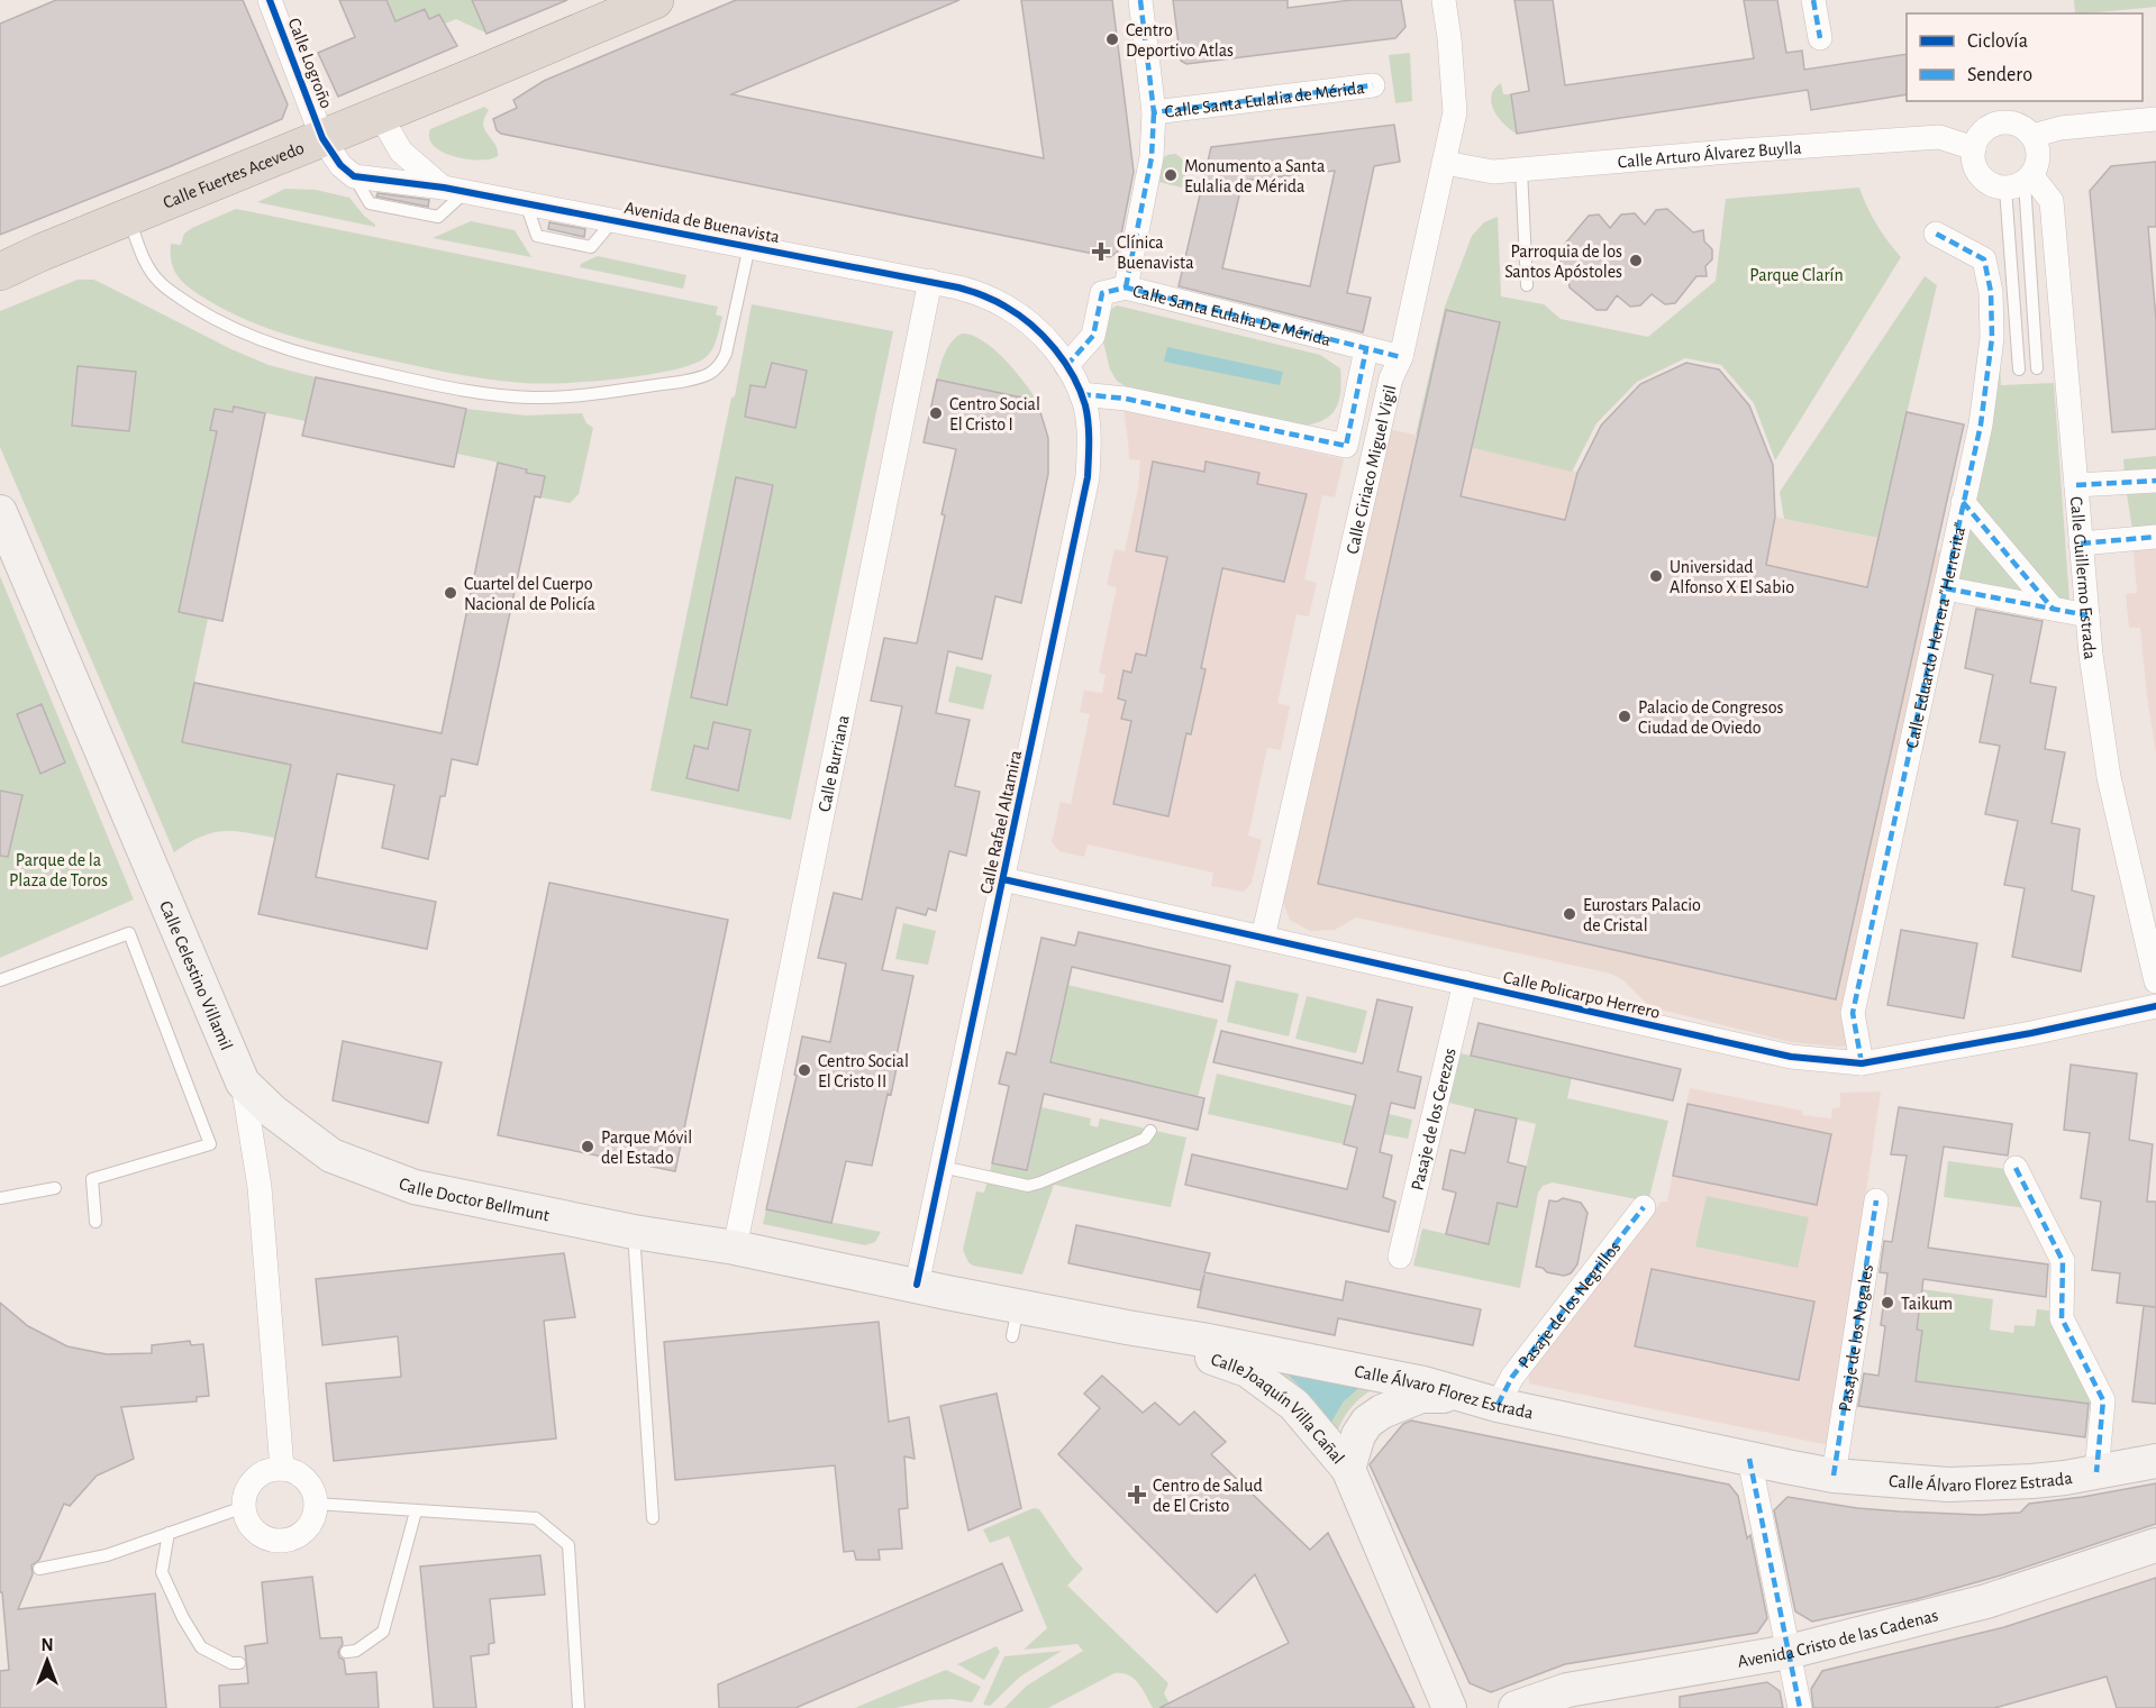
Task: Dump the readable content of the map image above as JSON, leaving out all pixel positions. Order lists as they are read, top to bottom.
{
  "streets": {
    "highway": ["Calle Fuertes Acevedo"],
    "main road": [
      "Calle Celestino Villamil",
      "Calle Doctor Bellmunt",
      "Calle Álvaro Florez Estrada",
      "Calle Joaquín Villa Cañal",
      "Avenida Cristo de las Cadenas"
    ],
    "street": [
      "Calle Logroño",
      "Calle Santa Eulalia de Mérida",
      "Calle Arturo Álvarez Buylla",
      "Avenida de Buenavista",
      "Calle Santa Eulalia De Mérida",
      "Calle Ciriaco Miguel Vigil",
      "Calle Guillermo Estrada",
      "Calle Eduardo Herrera \"Herrerita\"",
      "Calle Burriana",
      "Calle Rafael Altamira",
      "Calle Policarpo Herrero",
      "Pasaje de los Cerezos",
      "Pasaje de los Negrillos",
      "Pasaje de los Nogales"
    ]
  },
  "crossings": [
    ["Calle Logroño", "Calle Fuertes Acevedo"],
    ["Calle Logroño", "Avenida de Buenavista"],
    ["Calle Santa Eulalia de Mérida", "Calle Santa Eulalia De Mérida"],
    ["Calle Arturo Álvarez Buylla", "Calle Ciriaco Miguel Vigil"],
    ["Calle Arturo Álvarez Buylla", "Calle Guillermo Estrada"],
    ["Calle Fuertes Acevedo", "Avenida de Buenavista"],
    ["Avenida de Buenavista", "Calle Santa Eulalia De Mérida"],
    ["Avenida de Buenavista", "Calle Burriana"],
    ["Avenida de Buenavista", "Calle Rafael Altamira"],
    ["Calle Santa Eulalia De Mérida", "Calle Ciriaco Miguel Vigil"],
    ["Calle Santa Eulalia De Mérida", "Calle Rafael Altamira"],
    ["Calle Ciriaco Miguel Vigil", "Calle Policarpo Herrero"],
    ["Calle Eduardo Herrera \"Herrerita\"", "Calle Policarpo Herrero"],
    ["Calle Burriana", "Calle Doctor Bellmunt"],
    ["Calle Burriana", "Calle Álvaro Florez Estrada"],
    ["Calle Rafael Altamira", "Calle Policarpo Herrero"],
    ["Calle Rafael Altamira", "Calle Álvaro Florez Estrada"],
    ["Calle Celestino Villamil", "Calle Doctor Bellmunt"],
    ["Calle Policarpo Herrero", "Pasaje de los Cerezos"],
    ["Calle Doctor Bellmunt", "Calle Álvaro Florez Estrada"],
    ["Pasaje de los Negrillos", "Calle Álvaro Florez Estrada"],
    ["Pasaje de los Nogales", "Calle Álvaro Florez Estrada"],
    ["Calle Álvaro Florez Estrada", "Calle Joaquín Villa Cañal"]
  ],
  "parks": ["Parque Clarín", "Parque de la Plaza de Toros"],
  "places": {
    "other": [
      "Centro Deportivo Atlas",
      "Monumento a Santa Eulalia de Mérida",
      "Parroquia de los Santos Apóstoles",
      "Centro Social El Cristo I",
      "Universidad Alfonso X El Sabio",
      "Cuartel del Cuerpo Nacional de Policía",
      "Palacio de Congresos Ciudad de Oviedo",
      "Eurostars Palacio de Cristal",
      "Centro Social El Cristo II",
      "Parque Móvil del Estado",
      "Taikum"
    ],
    "health": ["Clínica Buenavista", "Centro de Salud de El Cristo"]
  },
  "legend": ["Ciclovía", "Sendero"],
  "north": "top"
}
